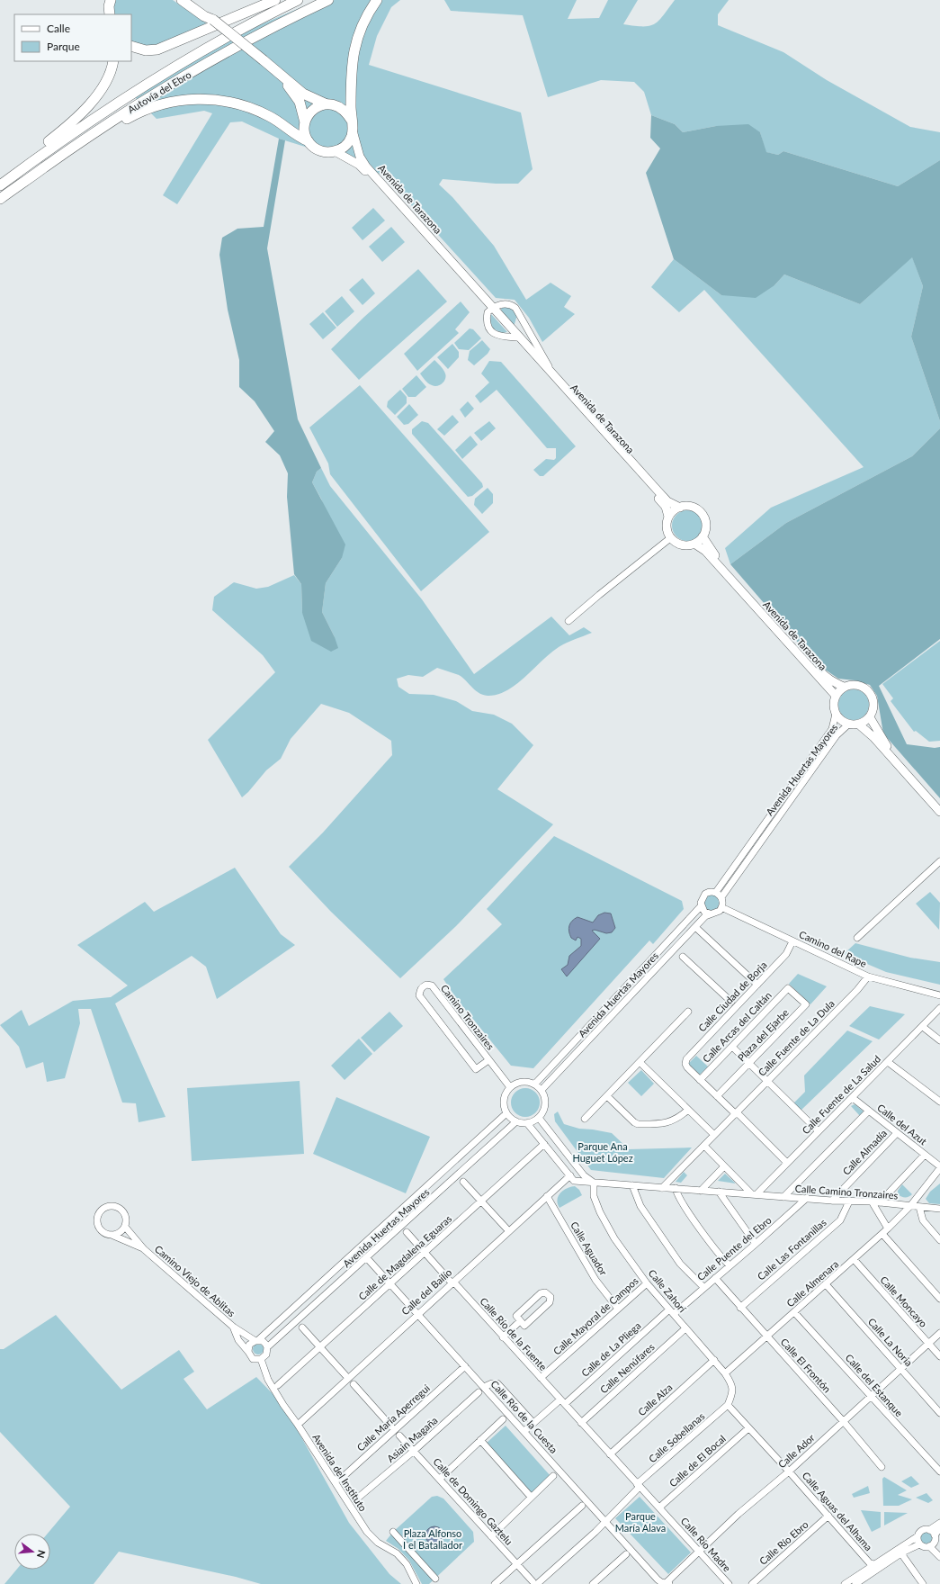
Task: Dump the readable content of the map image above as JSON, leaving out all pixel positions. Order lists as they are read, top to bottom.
{
  "streets": {
    "highway": ["Autovía del Ebro"],
    "main road": ["Avenida de Tarazona"],
    "street": [
      "Avenida Huertas Mayores",
      "Camino del Rape",
      "Calle Ciudad de Borja",
      "Camino Tronzaires",
      "Calle Arcas del Caltán",
      "Plaza del Ejarbe",
      "Calle Fuente de La Dula",
      "Calle Fuente de La Salud",
      "Calle del Azut",
      "Calle Almadía",
      "Calle Camino Tronzaires",
      "Calle Aguador",
      "Calle Puente del Ebro",
      "Calle Las Fontanillas",
      "Calle de Magdalena Eguaras",
      "Camino Viejo de Ablitas",
      "Calle Almenara",
      "Calle Zahorí",
      "Calle del Bailío",
      "Calle Moncayo",
      "Calle Mayoral de Campos",
      "Calle Río de la Fuente",
      "Calle La Noria",
      "Calle de La Pliega",
      "Calle El Frontón",
      "Calle Nenúfares",
      "Calle del Estanque",
      "Calle Alza",
      "Calle Río de la Cuesta",
      "Calle María Aperregui",
      "Calle Sobellanas",
      "Asiain Magaña",
      "Calle Ador",
      "Calle de El Bocal",
      "Avenida del Instituto",
      "Calle de Domingo Gaztelu",
      "Calle Aguas del Alhama",
      "Calle Río Ebro",
      "Calle Río Madre"
    ]
  },
  "crossings": [
    ["Avenida de Tarazona", "Avenida Huertas Mayores"],
    ["Avenida Huertas Mayores", "Camino del Rape"],
    ["Avenida Huertas Mayores", "Camino Tronzaires"],
    ["Avenida Huertas Mayores", "Camino Viejo de Ablitas"],
    ["Avenida Huertas Mayores", "Calle Río de la Cuesta"],
    ["Avenida Huertas Mayores", "Avenida del Instituto"],
    ["Camino del Rape", "Calle Ciudad de Borja"],
    ["Camino del Rape", "Calle Fuente de La Dula"],
    ["Calle Ciudad de Borja", "Calle Arcas del Caltán"],
    ["Calle Arcas del Caltán", "Plaza del Ejarbe"],
    ["Calle Fuente de La Dula", "Calle Camino Tronzaires"],
    ["Calle Fuente de La Salud", "Calle del Azut"],
    ["Calle Fuente de La Salud", "Calle Camino Tronzaires"],
    ["Calle del Azut", "Calle Almadía"],
    ["Calle del Azut", "Calle Camino Tronzaires"],
    ["Calle del Azut", "Calle Almenara"],
    ["Calle Almadía", "Calle Camino Tronzaires"],
    ["Calle Camino Tronzaires", "Calle Puente del Ebro"],
    ["Calle Camino Tronzaires", "Calle Las Fontanillas"],
    ["Calle Camino Tronzaires", "Calle Almenara"],
    ["Calle Camino Tronzaires", "Calle Zahorí"],
    ["Calle Aguador", "Calle del Bailío"],
    ["Calle Aguador", "Calle Mayoral de Campos"],
    ["Calle Puente del Ebro", "Calle Zahorí"],
    ["Calle Puente del Ebro", "Calle de La Pliega"],
    ["Calle Puente del Ebro", "Calle El Frontón"],
    ["Calle Las Fontanillas", "Calle El Frontón"],
    ["Calle de Magdalena Eguaras", "Calle Río de la Fuente"],
    ["Calle de Magdalena Eguaras", "Calle Río de la Cuesta"],
    ["Camino Viejo de Ablitas", "Avenida del Instituto"],
    ["Calle Almenara", "Calle Zahorí"],
    ["Calle Almenara", "Calle Moncayo"],
    ["Calle Almenara", "Calle La Noria"],
    ["Calle Almenara", "Calle El Frontón"],
    ["Calle Almenara", "Calle del Estanque"],
    ["Calle Zahorí", "Calle Mayoral de Campos"],
    ["Calle Zahorí", "Calle de La Pliega"],
    ["Calle Zahorí", "Calle Nenúfares"],
    ["Calle Zahorí", "Calle Alza"],
    ["Calle Zahorí", "Calle Sobellanas"],
    ["Calle Zahorí", "Calle Aguas del Alhama"],
    ["Calle del Bailío", "Calle Río de la Fuente"],
    ["Calle del Bailío", "Calle Río de la Cuesta"],
    ["Calle del Bailío", "Avenida del Instituto"],
    ["Calle Moncayo", "Calle Ador"],
    ["Calle Mayoral de Campos", "Calle Río de la Fuente"],
    ["Calle Río de la Fuente", "Calle de La Pliega"],
    ["Calle Río de la Fuente", "Calle Nenúfares"],
    ["Calle Río de la Fuente", "Calle Alza"],
    ["Calle Río de la Fuente", "Calle Sobellanas"],
    ["Calle Río de la Fuente", "Calle Río Madre"],
    ["Calle La Noria", "Calle Ador"],
    ["Calle El Frontón", "Calle Ador"],
    ["Calle del Estanque", "Calle Ador"],
    ["Calle Río de la Cuesta", "Calle María Aperregui"],
    ["Calle Río de la Cuesta", "Calle Sobellanas"],
    ["Calle Río de la Cuesta", "Calle Ador"],
    ["Calle María Aperregui", "Avenida del Instituto"],
    ["Calle Sobellanas", "Calle de Domingo Gaztelu"],
    ["Calle Sobellanas", "Calle Aguas del Alhama"],
    ["Calle Sobellanas", "Calle Río Madre"],
    ["Asiain Magaña", "Calle de Domingo Gaztelu"],
    ["Calle Ador", "Calle Aguas del Alhama"],
    ["Calle Ador", "Calle Río Madre"],
    ["Calle de El Bocal", "Calle Aguas del Alhama"],
    ["Calle de El Bocal", "Calle Río Madre"],
    ["Calle Aguas del Alhama", "Calle Río Ebro"]
  ],
  "parks": ["Parque Ana Huguet López", "Parque María Alava", "Plaza Alfonso I el Batallador"],
  "legend": ["Calle", "Parque"],
  "north": "right"
}
